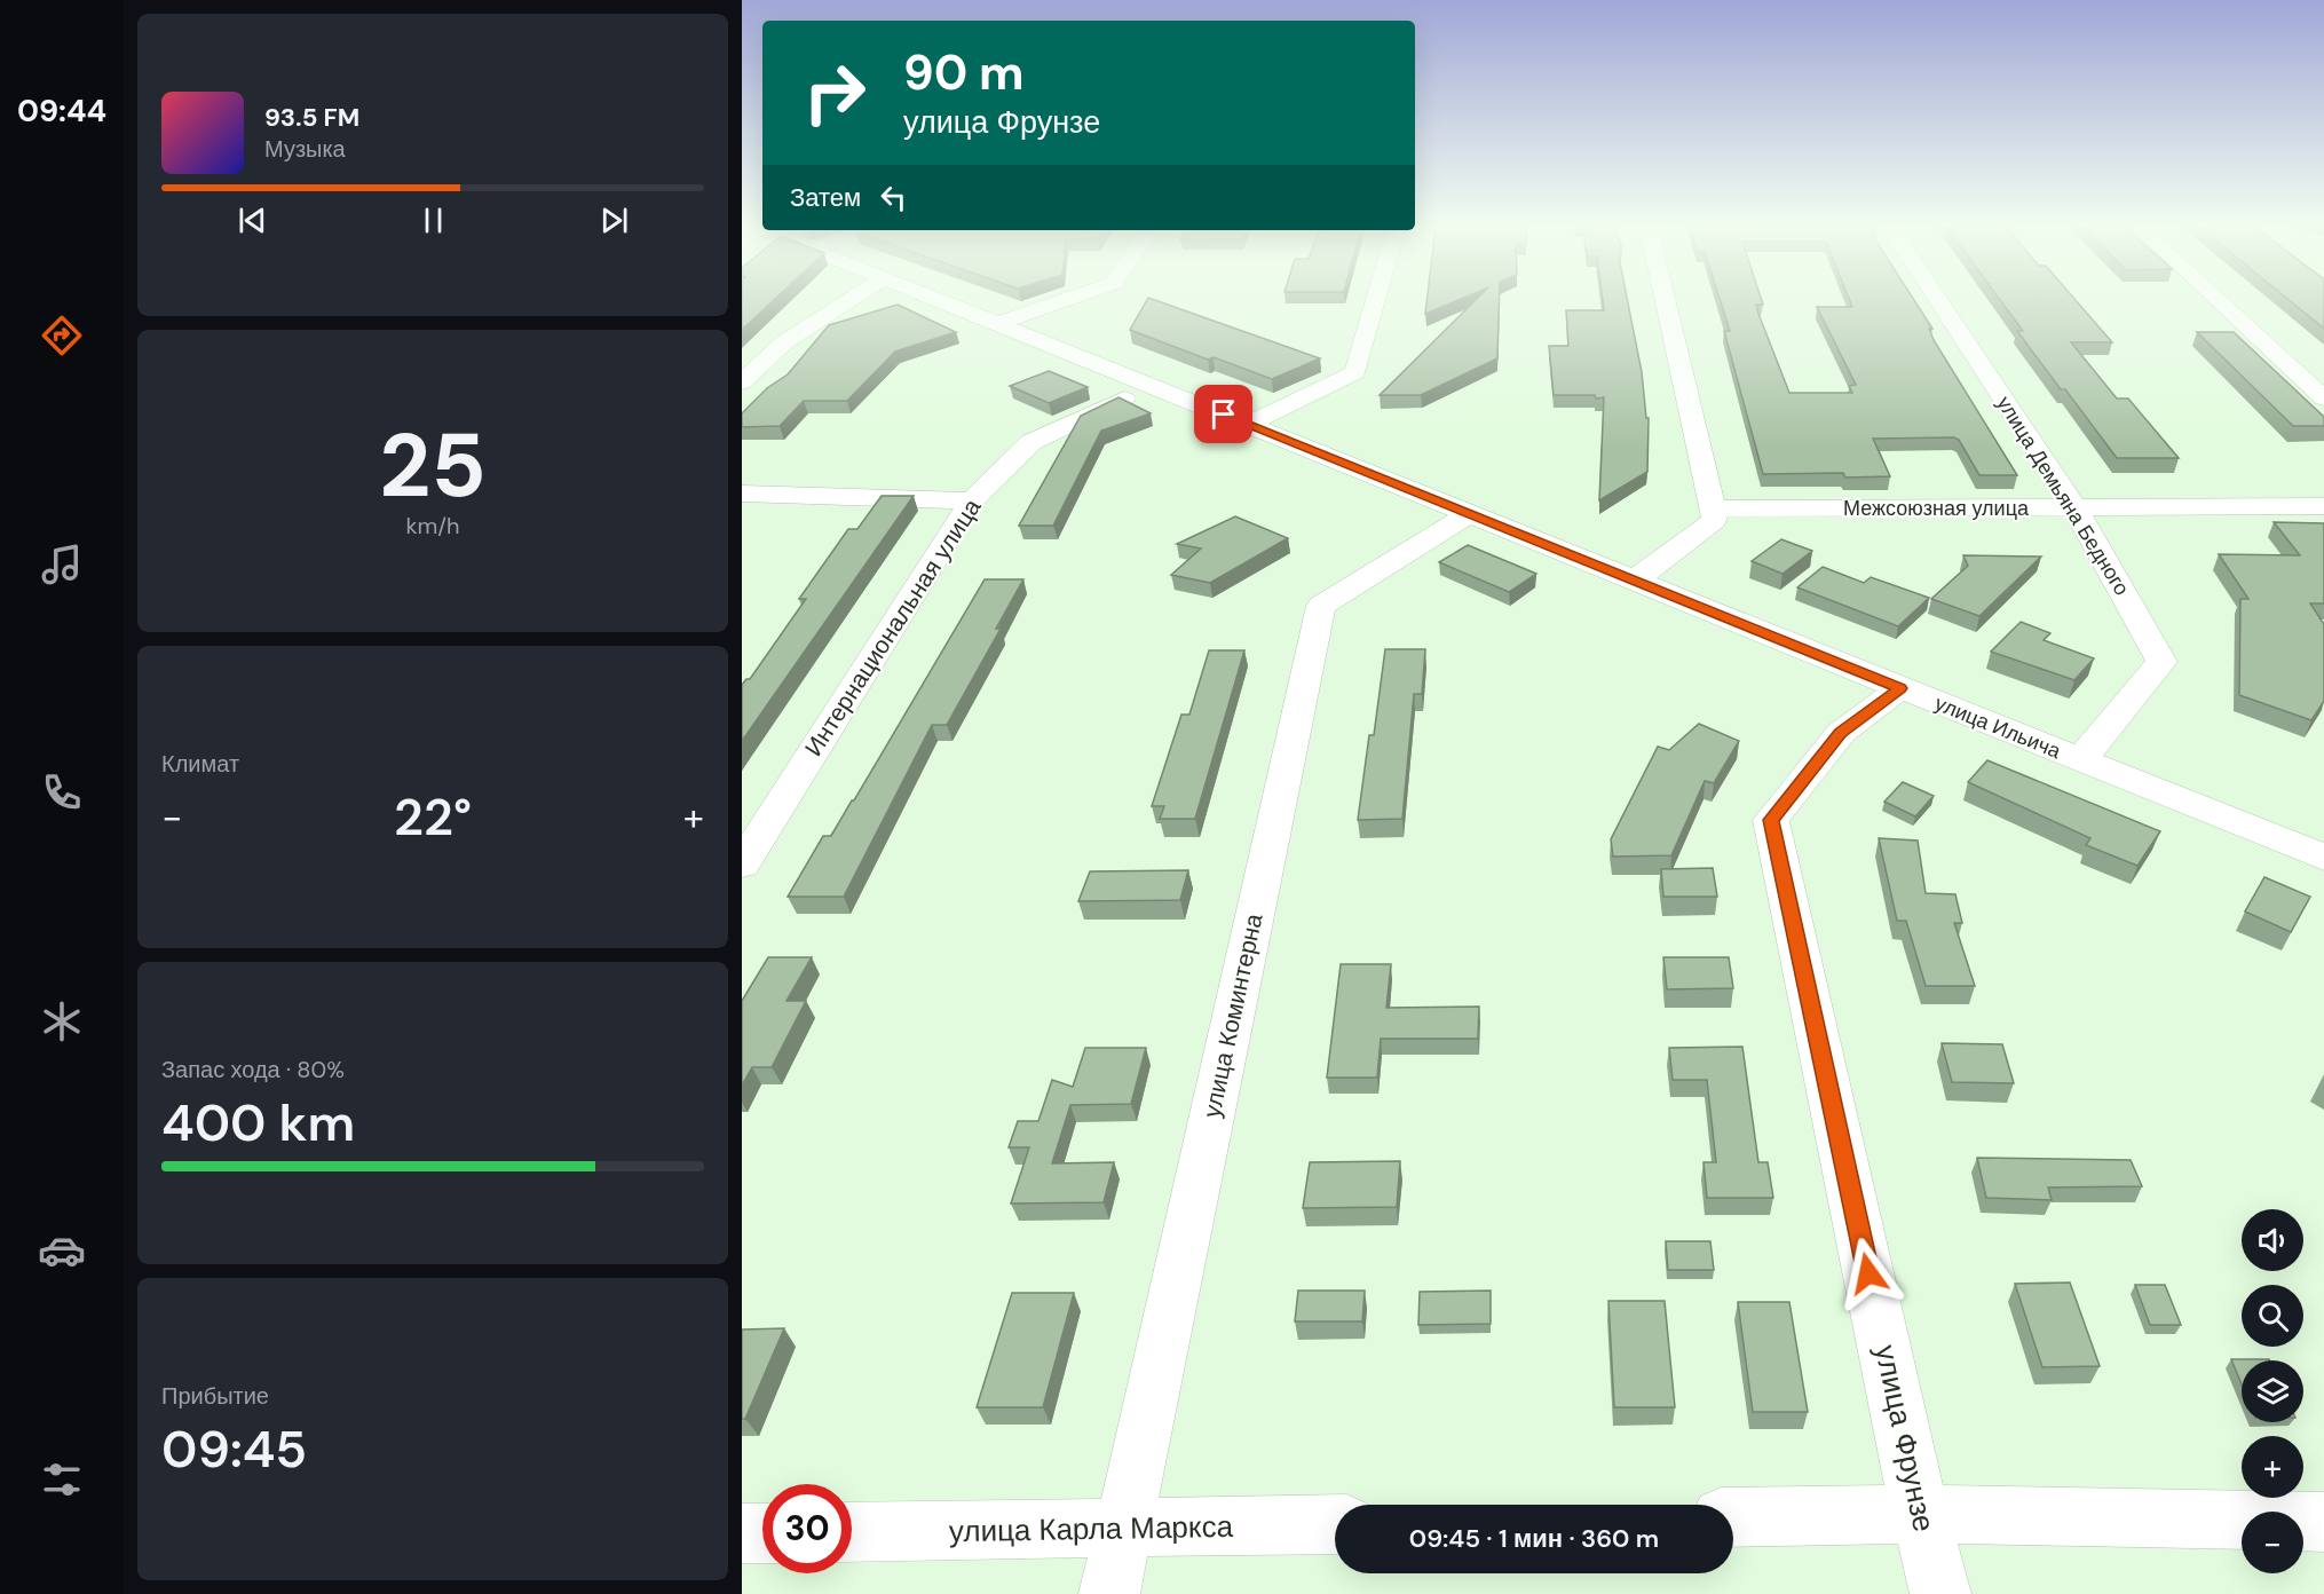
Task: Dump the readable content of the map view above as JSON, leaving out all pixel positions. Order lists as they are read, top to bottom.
{
  "streets": {
    "street": [
      "улица Демьяна Бедного",
      "Межсоюзная улица",
      "Интернациональная улица",
      "улица Ильича",
      "улица Коминтерна",
      "улица Фрунзе",
      "улица Карла Маркса"
    ]
  },
  "crossings": [
    ["улица Демьяна Бедного", "Межсоюзная улица"],
    ["улица Демьяна Бедного", "улица Ильича"],
    ["Интернациональная улица", "улица Ильича"],
    ["улица Ильича", "улица Коминтерна"],
    ["улица Ильича", "улица Фрунзе"],
    ["улица Коминтерна", "улица Карла Маркса"]
  ],
  "page": {
    "tabs": "09:44",
    "turn": ["90 m", "улица Фрунзе"],
    "song": ["93.5 FM", "Музыка"],
    "then": "Затем",
    "tile": [
      ["25", "km/h"],
      "Климат",
      ["Запас хода · 80%", "400 km"],
      ["Прибытие", "09:45"]
    ],
    "heat": ["−", "22°", "+"],
    "map_buttons": ["+", "−"],
    "limit": "30",
    "trip": "09:45 · 1 мин · 360 m"
  }
}
